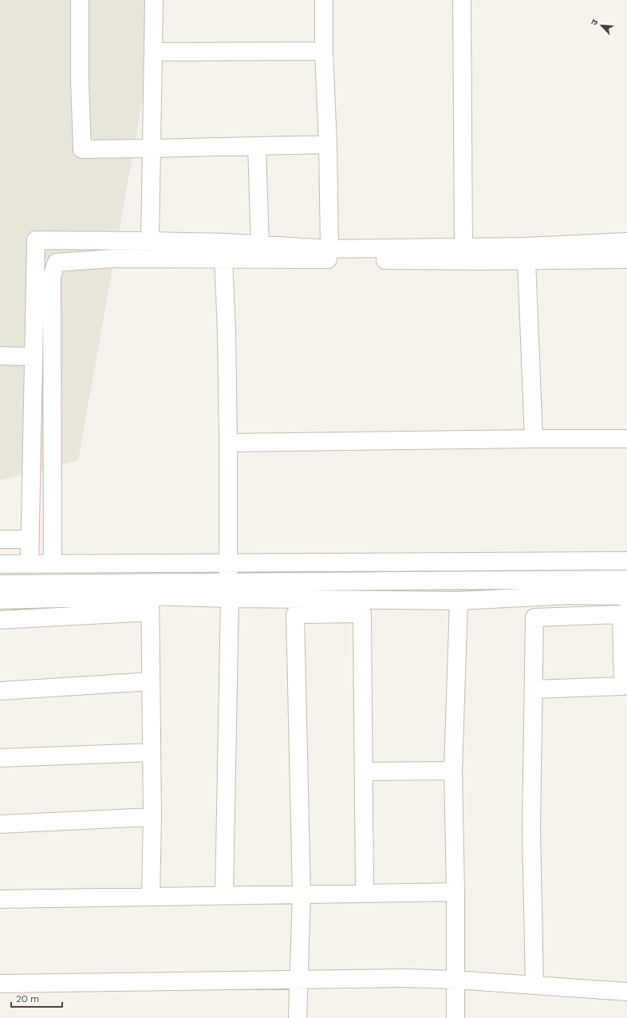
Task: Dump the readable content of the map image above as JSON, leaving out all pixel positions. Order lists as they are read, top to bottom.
{
  "scale_bar": "20 m",
  "north": "top left"
}
